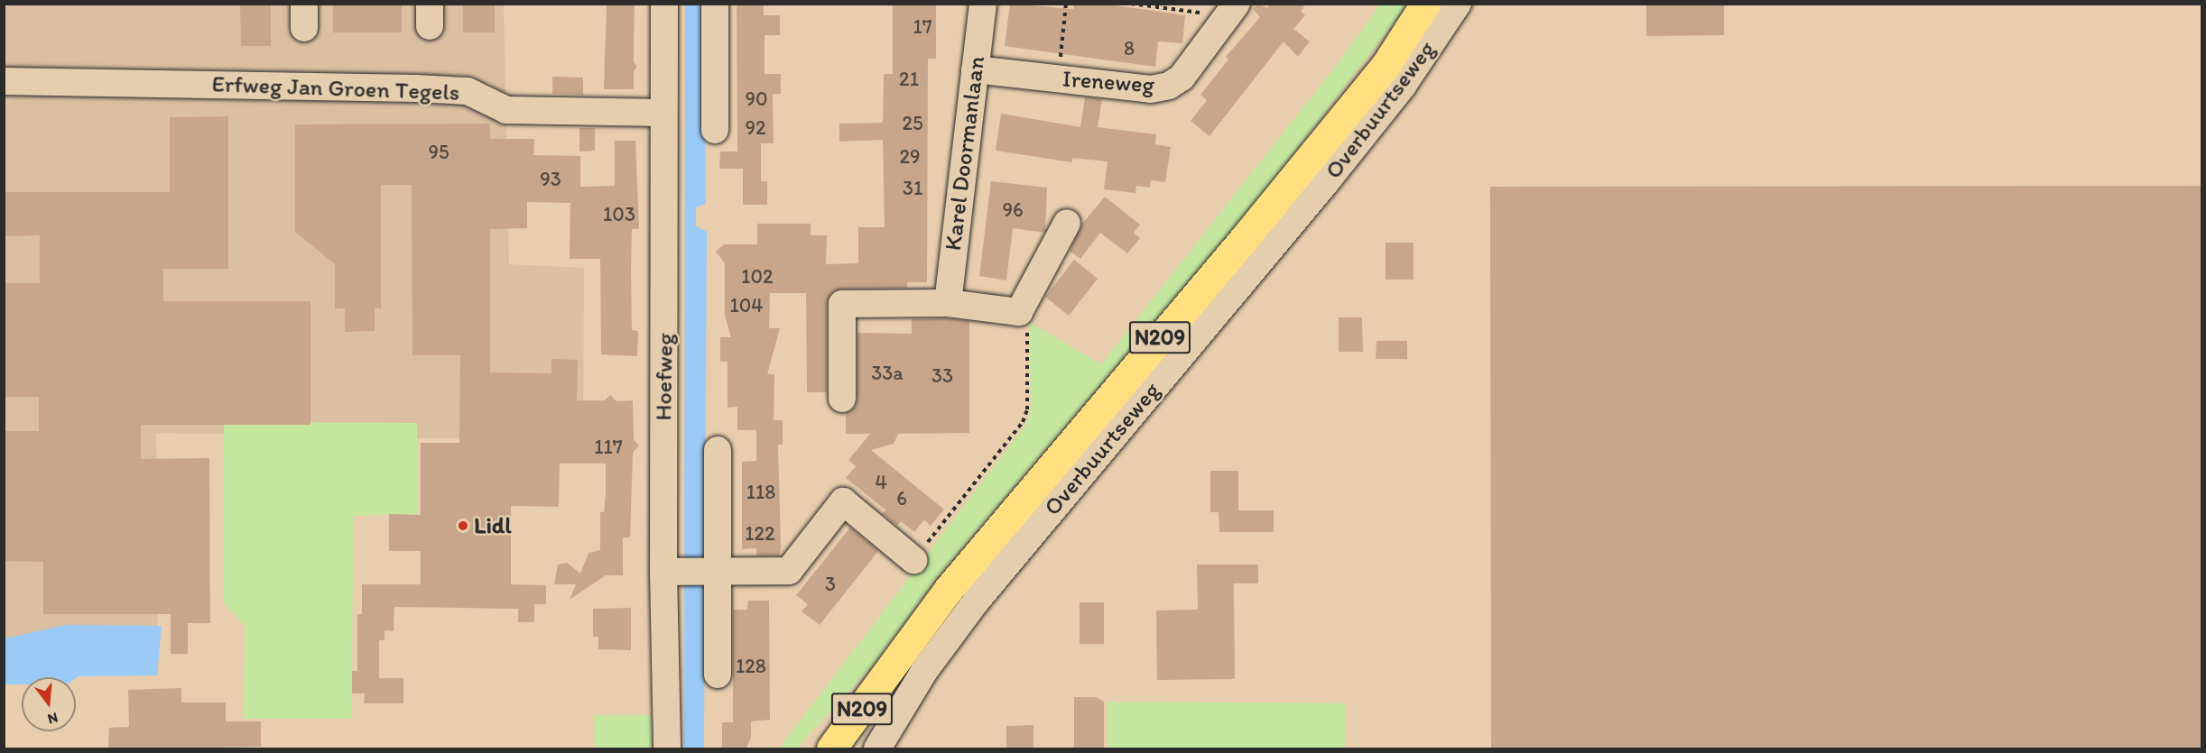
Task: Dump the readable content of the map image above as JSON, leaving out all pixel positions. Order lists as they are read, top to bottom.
{
  "streets": {
    "main road": ["Overbuurtseweg", "N209"],
    "street": [
      "Ireneweg",
      "Erfweg Jan Groen Tegels",
      "Karel Doormanlaan",
      "Hoefweg"
    ]
  },
  "crossings": [
    ["Ireneweg", "Karel Doormanlaan"],
    ["Erfweg Jan Groen Tegels", "Hoefweg"]
  ],
  "places": ["Lidl"],
  "house_numbers": [
    "17",
    "8",
    "21",
    "90",
    "25",
    "92",
    "95",
    "29",
    "93",
    "31",
    "96",
    "103",
    "102",
    "104",
    "33a",
    "33",
    "117",
    "4",
    "118",
    "6",
    "122",
    "3",
    "128"
  ],
  "north": "bottom"
}
